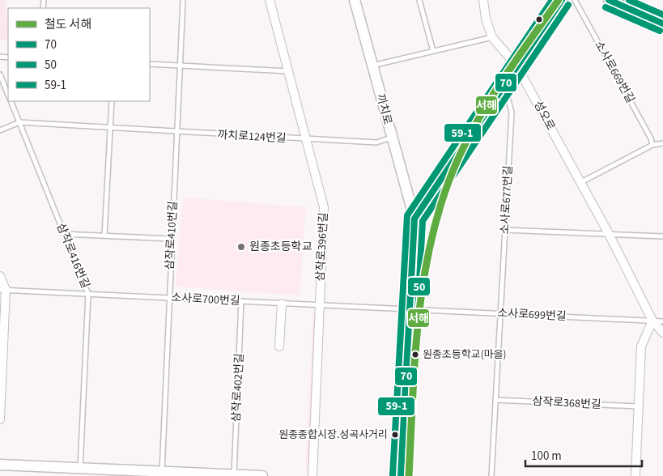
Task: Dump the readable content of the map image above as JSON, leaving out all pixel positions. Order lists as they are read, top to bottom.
{
  "streets": {
    "street": ["까치로", "성오로", "삼작로396번길"],
    "lane": [
      "소사로669번길",
      "까치로124번길",
      "소사로677번길",
      "삼작로410번길",
      "삼작로416번길",
      "소사로700번길",
      "소사로699번길",
      "삼작로402번길",
      "삼작로368번길"
    ]
  },
  "crossings": [
    ["까치로", "까치로124번길"],
    ["성오로", "소사로699번길"],
    ["까치로124번길", "삼작로410번길"],
    ["까치로124번길", "삼작로396번길"],
    ["까치로124번길", "삼작로416번길"],
    ["소사로677번길", "소사로699번길"],
    ["소사로677번길", "삼작로368번길"],
    ["삼작로410번길", "소사로700번길"],
    ["삼작로396번길", "소사로700번길"],
    ["삼작로416번길", "소사로700번길"],
    ["소사로700번길", "소사로699번길"],
    ["소사로700번길", "삼작로402번길"]
  ],
  "places": ["원종초등학교", "원종초등학교(마을)", "원종종합시장.성곡사거리"],
  "lines": [
    "rail line 서해",
    "transit line 70",
    "transit line 59-1",
    "transit line 50"
  ],
  "legend": [
    "철도 서해",
    "70",
    "50",
    "59-1"
  ],
  "scale_bar": "100 m"
}
